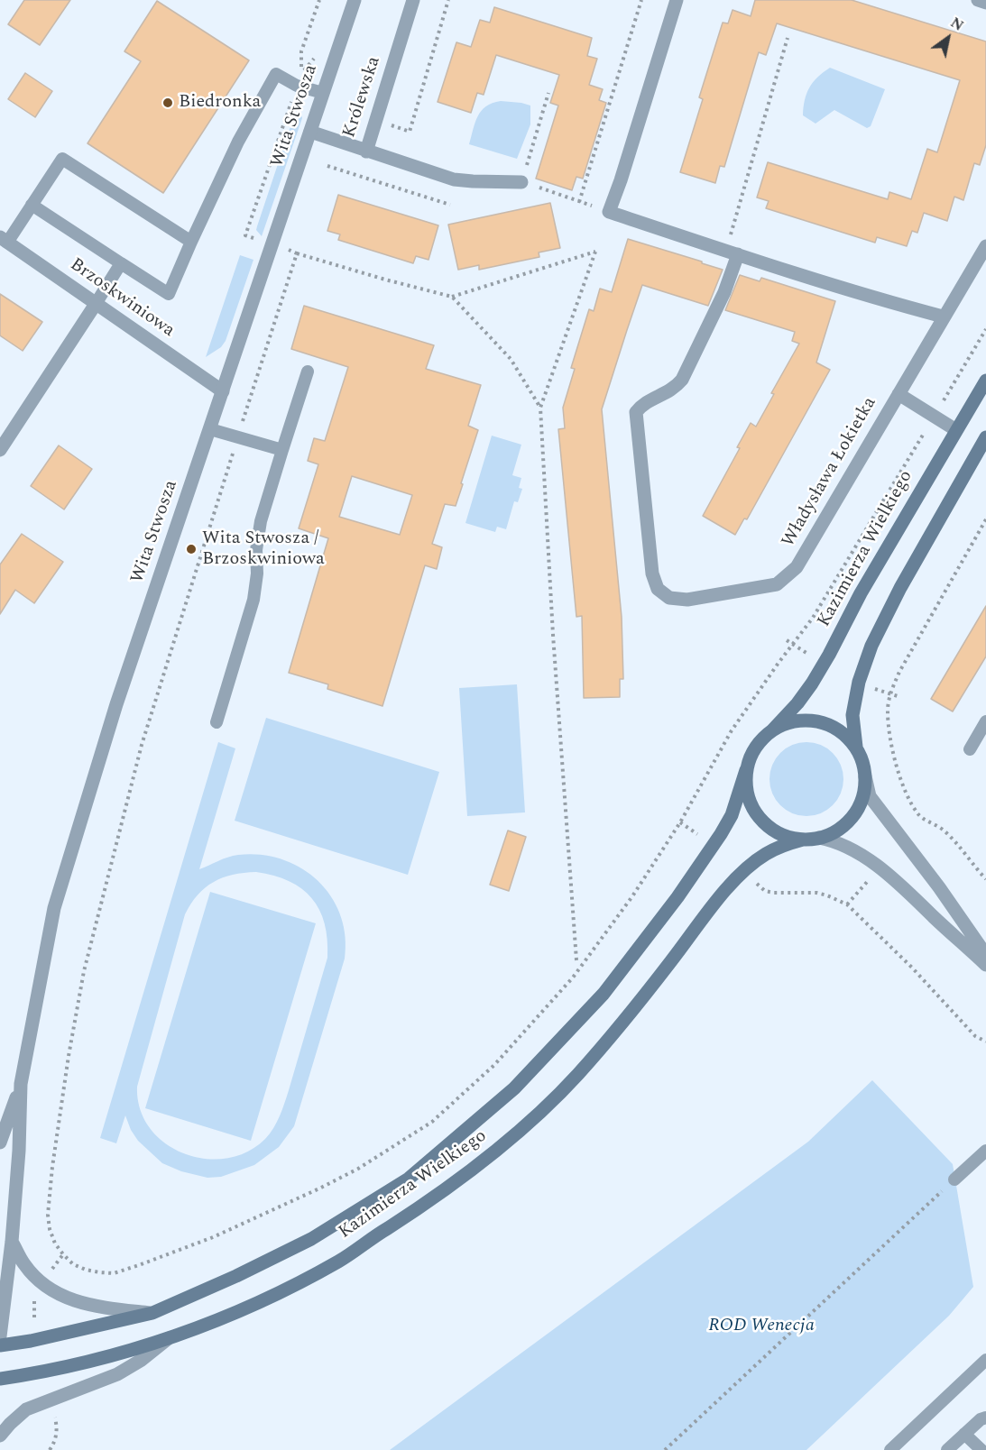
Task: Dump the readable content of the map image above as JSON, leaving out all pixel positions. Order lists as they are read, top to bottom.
{
  "streets": {
    "main road": ["Kazimierza Wielkiego"],
    "street": [
      "Królewska",
      "Wita Stwosza",
      "Brzoskwiniowa",
      "Władysława Łokietka"
    ]
  },
  "crossings": [
    ["Królewska", "Wita Stwosza"],
    ["Wita Stwosza", "Brzoskwiniowa"],
    ["Władysława Łokietka", "Kazimierza Wielkiego"]
  ],
  "parks": ["ROD Wenecja"],
  "places": ["Biedronka", "Wita Stwosza / Brzoskwiniowa"],
  "north": "top right"
}
